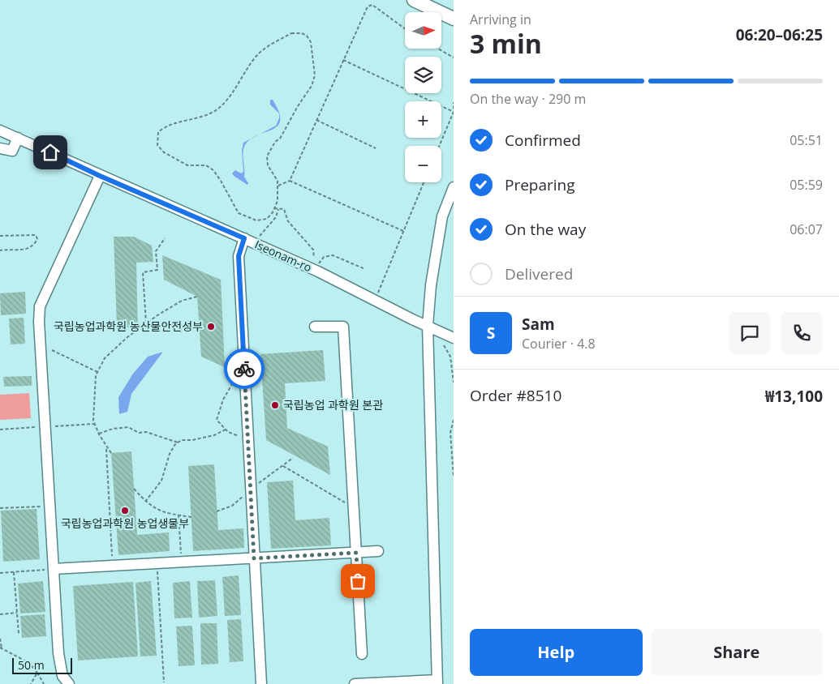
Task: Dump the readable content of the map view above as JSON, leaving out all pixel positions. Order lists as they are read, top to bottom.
{
  "streets": {
    "lane": ["Iseonam-ro"]
  },
  "places": ["국립농업과학원 농산물안전성부", "국립농업 과학원 본관", "국립농업과학원 농업생물부"],
  "scale_bar": "50 m",
  "north": "right",
  "page": {
    "heading": ["3 min", "Arriving in", "06:20–06:25"],
    "panel": [
      "Sam",
      "Courier · 4.8",
      "Order #8510",
      "₩13,100"
    ],
    "map_buttons": ["+", "−"],
    "bar": "On the way · 290 m",
    "list": [
      ["Confirmed", "05:51"],
      ["Preparing", "05:59"],
      ["On the way", "06:07"],
      "Delivered"
    ],
    "round": "S",
    "buttons": ["Help", "Share"],
    "scale": "50 m"
  }
}
